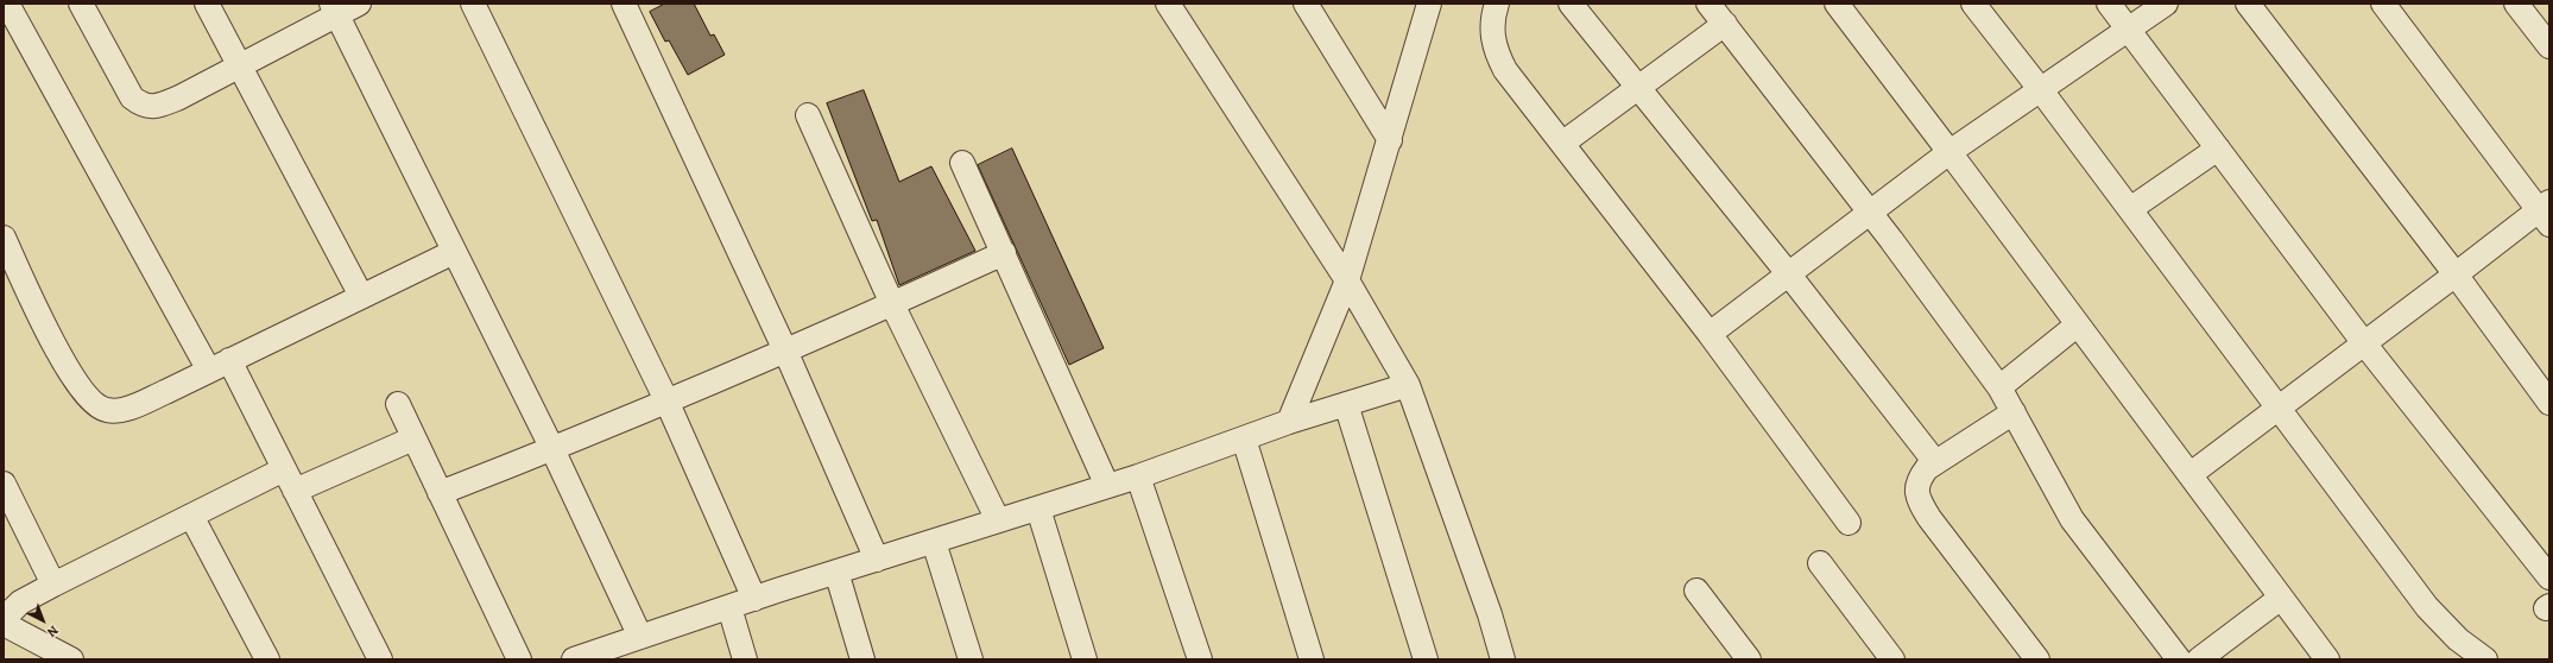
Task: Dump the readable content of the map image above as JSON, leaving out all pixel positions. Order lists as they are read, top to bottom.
{
  "north": "bottom right"
}
